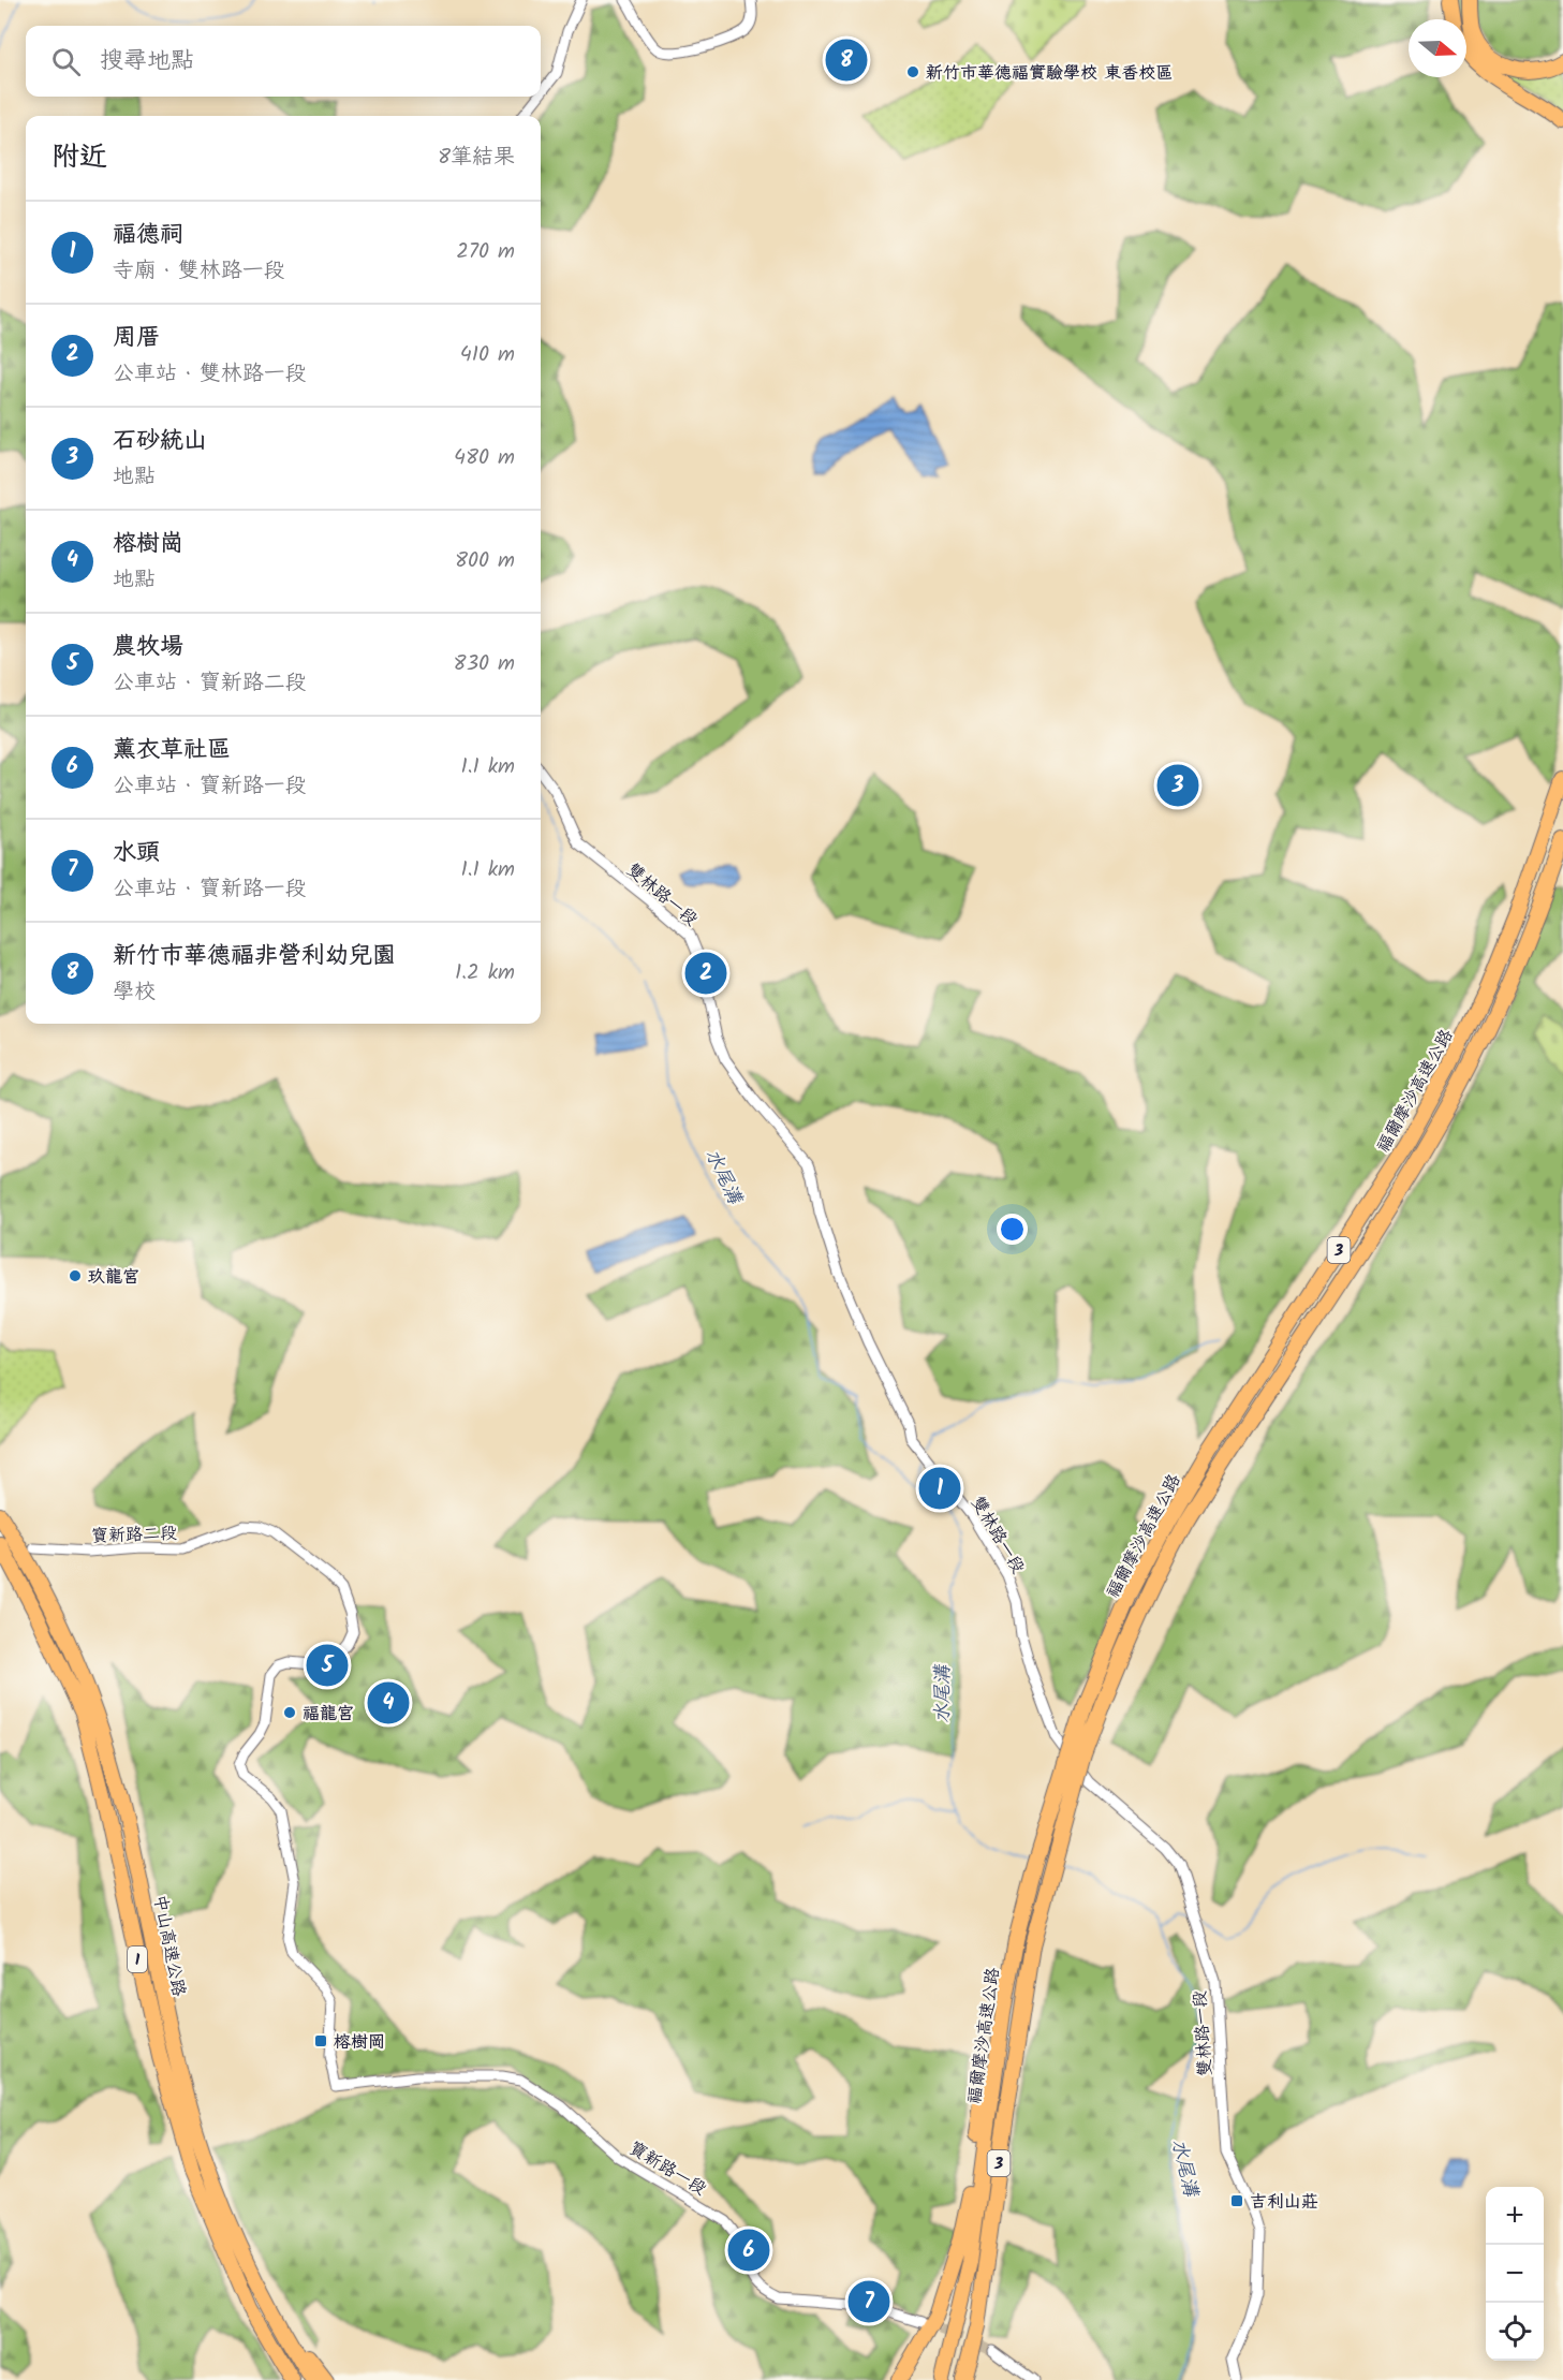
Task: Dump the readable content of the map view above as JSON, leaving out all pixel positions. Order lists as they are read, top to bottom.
{
  "streets": {
    "highway": [
      "福爾摩沙高速公路",
      "3",
      "中山高速公路",
      "1"
    ],
    "street": ["雙林路一段", "寶新路二段", "寶新路一段"]
  },
  "crossings": [
    ["寶新路二段", "寶新路一段"]
  ],
  "water": ["水尾溝"],
  "places": {
    "other": ["新竹市華德福實驗學校 東香校區", "玖龍宮", "福龍宮"],
    "transit": ["榕樹岡", "吉利山莊"]
  },
  "north": "right",
  "page": {
    "search": "搜尋地點",
    "pins": [
      "8",
      "3",
      "2",
      "1",
      "5",
      "4",
      "6",
      "7"
    ],
    "heading": ["附近", "8筆結果"],
    "list": [
      {
        "mark": "1",
        "name": "福德祠",
        "note": "寺廟 · 雙林路一段",
        "value": "270 m"
      },
      {
        "mark": "2",
        "name": "周厝",
        "note": "公車站 · 雙林路一段",
        "value": "410 m"
      },
      {
        "mark": "3",
        "name": "石砂統山",
        "note": "地點",
        "value": "480 m"
      },
      {
        "mark": "4",
        "name": "榕樹崗",
        "note": "地點",
        "value": "800 m"
      },
      {
        "mark": "5",
        "name": "農牧場",
        "note": "公車站 · 寶新路二段",
        "value": "830 m"
      },
      {
        "mark": "6",
        "name": "薰衣草社區",
        "note": "公車站 · 寶新路一段",
        "value": "1.1 km"
      },
      {
        "mark": "7",
        "name": "水頭",
        "note": "公車站 · 寶新路一段",
        "value": "1.1 km"
      },
      {
        "mark": "8",
        "name": "新竹市華德福非營利幼兒園",
        "note": "學校",
        "value": "1.2 km"
      }
    ],
    "map_buttons": ["+", "−"]
  }
}
